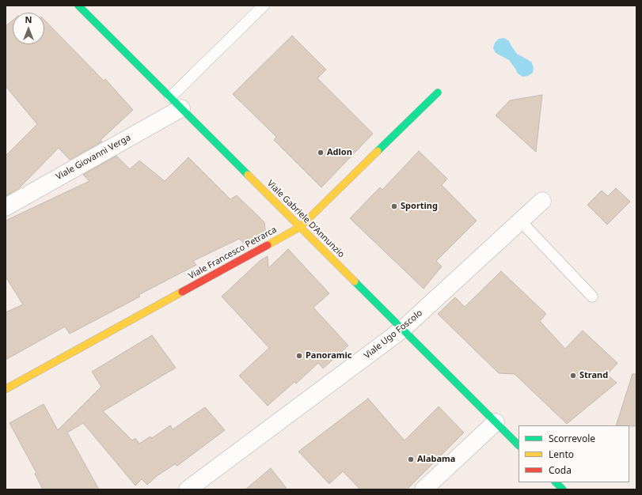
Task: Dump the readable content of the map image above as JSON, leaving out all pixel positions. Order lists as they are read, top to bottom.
{
  "streets": {
    "street": [
      "Viale Giovanni Verga",
      "Viale Gabriele D'Annunzio",
      "Viale Francesco Petrarca",
      "Viale Ugo Foscolo"
    ]
  },
  "crossings": [
    ["Viale Giovanni Verga", "Viale Gabriele D'Annunzio"],
    ["Viale Gabriele D'Annunzio", "Viale Francesco Petrarca"],
    ["Viale Gabriele D'Annunzio", "Viale Ugo Foscolo"]
  ],
  "places": [
    "Adlon",
    "Sporting",
    "Panoramic",
    "Strand",
    "Alabama"
  ],
  "legend": ["Scorrevole", "Lento", "Coda"],
  "north": "top"
}
